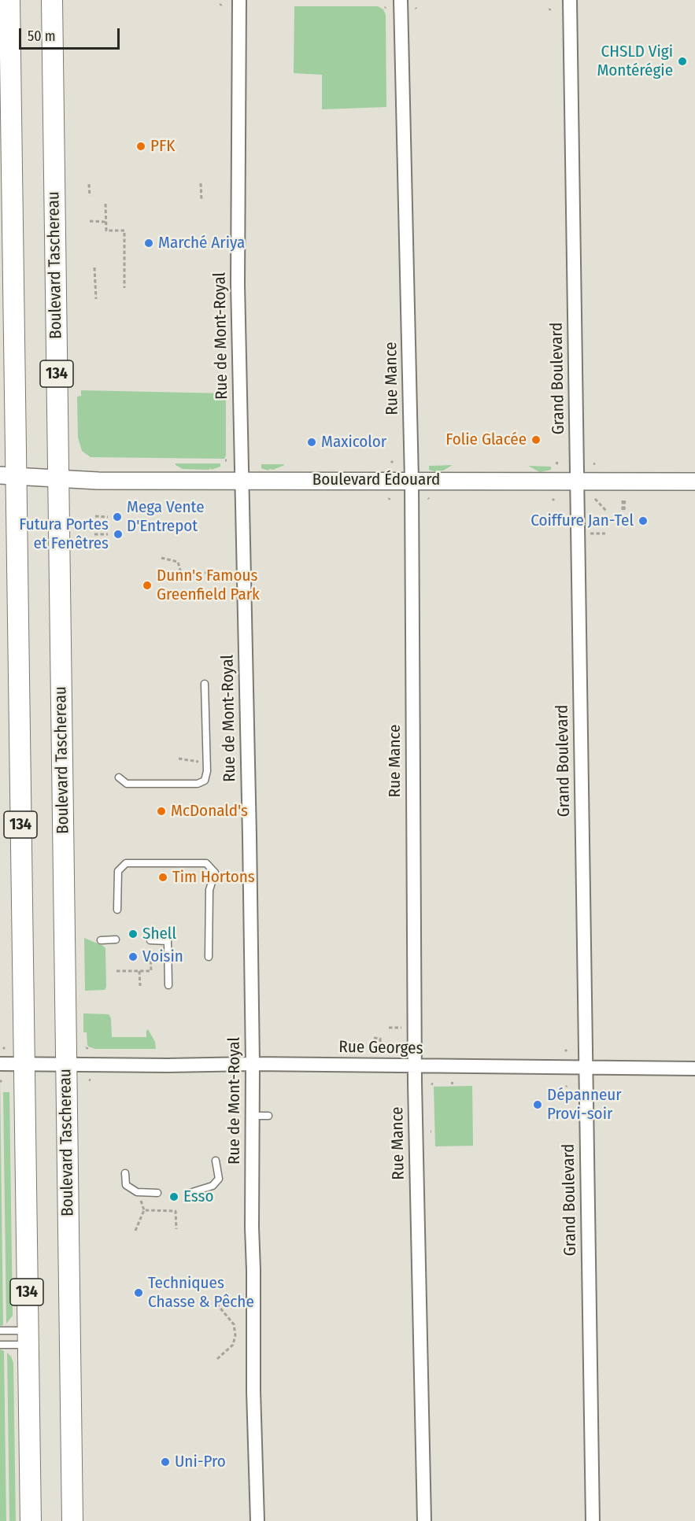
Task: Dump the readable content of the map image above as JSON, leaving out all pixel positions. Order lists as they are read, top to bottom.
{
  "streets": {
    "main road": ["Boulevard Taschereau", "134"],
    "street": [
      "Rue de Mont-Royal",
      "Rue Mance",
      "Grand Boulevard",
      "Boulevard Édouard",
      "Rue Georges"
    ]
  },
  "crossings": [
    ["Boulevard Taschereau", "Boulevard Édouard"],
    ["Boulevard Taschereau", "Rue Georges"],
    ["Rue de Mont-Royal", "Boulevard Édouard"],
    ["Rue de Mont-Royal", "Rue Georges"],
    ["134", "Boulevard Édouard"],
    ["134", "Rue Georges"],
    ["Rue Mance", "Boulevard Édouard"],
    ["Rue Mance", "Rue Georges"],
    ["Grand Boulevard", "Boulevard Édouard"],
    ["Grand Boulevard", "Rue Georges"]
  ],
  "places": [
    "CHSLD Vigi Montérégie",
    "PFK",
    "Marché Ariya",
    "Folie Glacée",
    "Maxicolor",
    "Mega Vente D'Entrepot",
    "Coiffure Jan-Tel",
    "Futura Portes et Fenêtres",
    "Dunn's Famous Greenfield Park",
    "McDonald's",
    "Tim Hortons",
    "Shell",
    "Voisin",
    "Dépanneur Provi-soir",
    "Esso",
    "Techniques Chasse & Pêche",
    "Uni-Pro"
  ],
  "scale_bar": "50 m"
}
